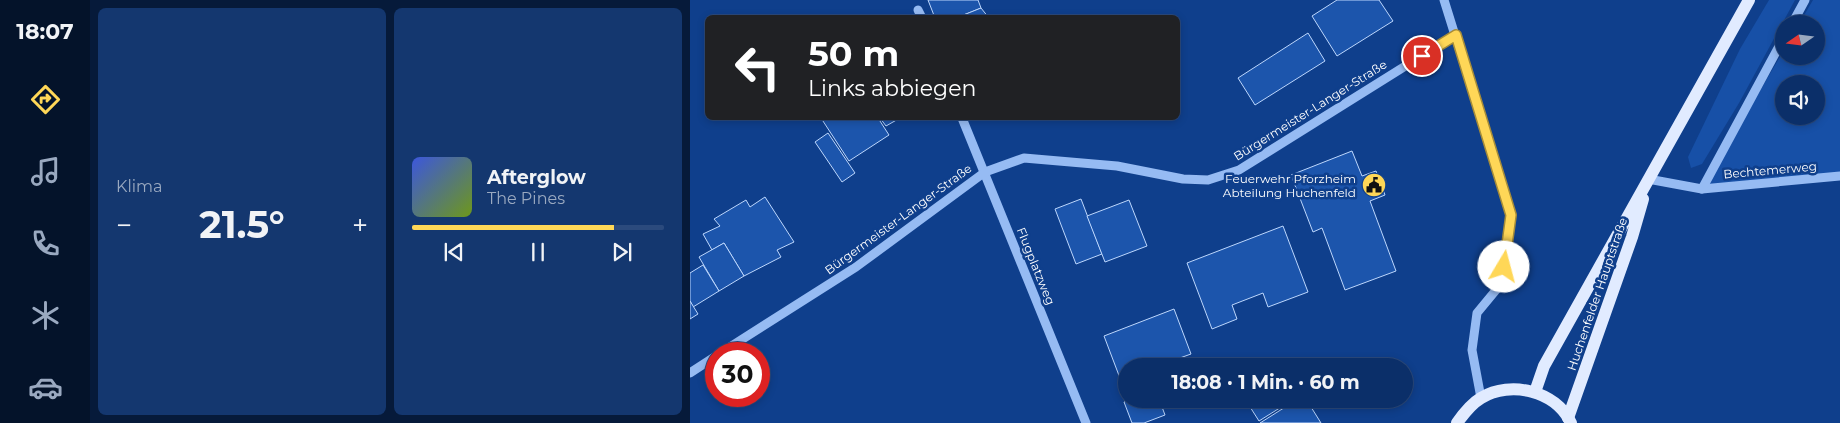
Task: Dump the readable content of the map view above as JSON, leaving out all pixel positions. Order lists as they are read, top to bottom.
{
  "streets": {
    "main road": ["Huchenfelder Hauptstraße"],
    "street": ["Bürgermeister-Langer-Straße", "Bechtemerweg", "Flugplatzweg"]
  },
  "crossings": [
    ["Bürgermeister-Langer-Straße", "Flugplatzweg"],
    ["Bechtemerweg", "Huchenfelder Hauptstraße"]
  ],
  "places": {
    "public building": ["Feuerwehr Pforzheim Abteilung Huchenfeld"]
  },
  "north": "left",
  "page": {
    "tabs": "18:07",
    "tile": "Klima",
    "turn": ["50 m", "Links abbiegen"],
    "song": ["Afterglow", "The Pines"],
    "heat": ["−", "21.5°", "+"],
    "limit": "30",
    "trip": "18:08 · 1 Min. · 60 m"
  }
}
